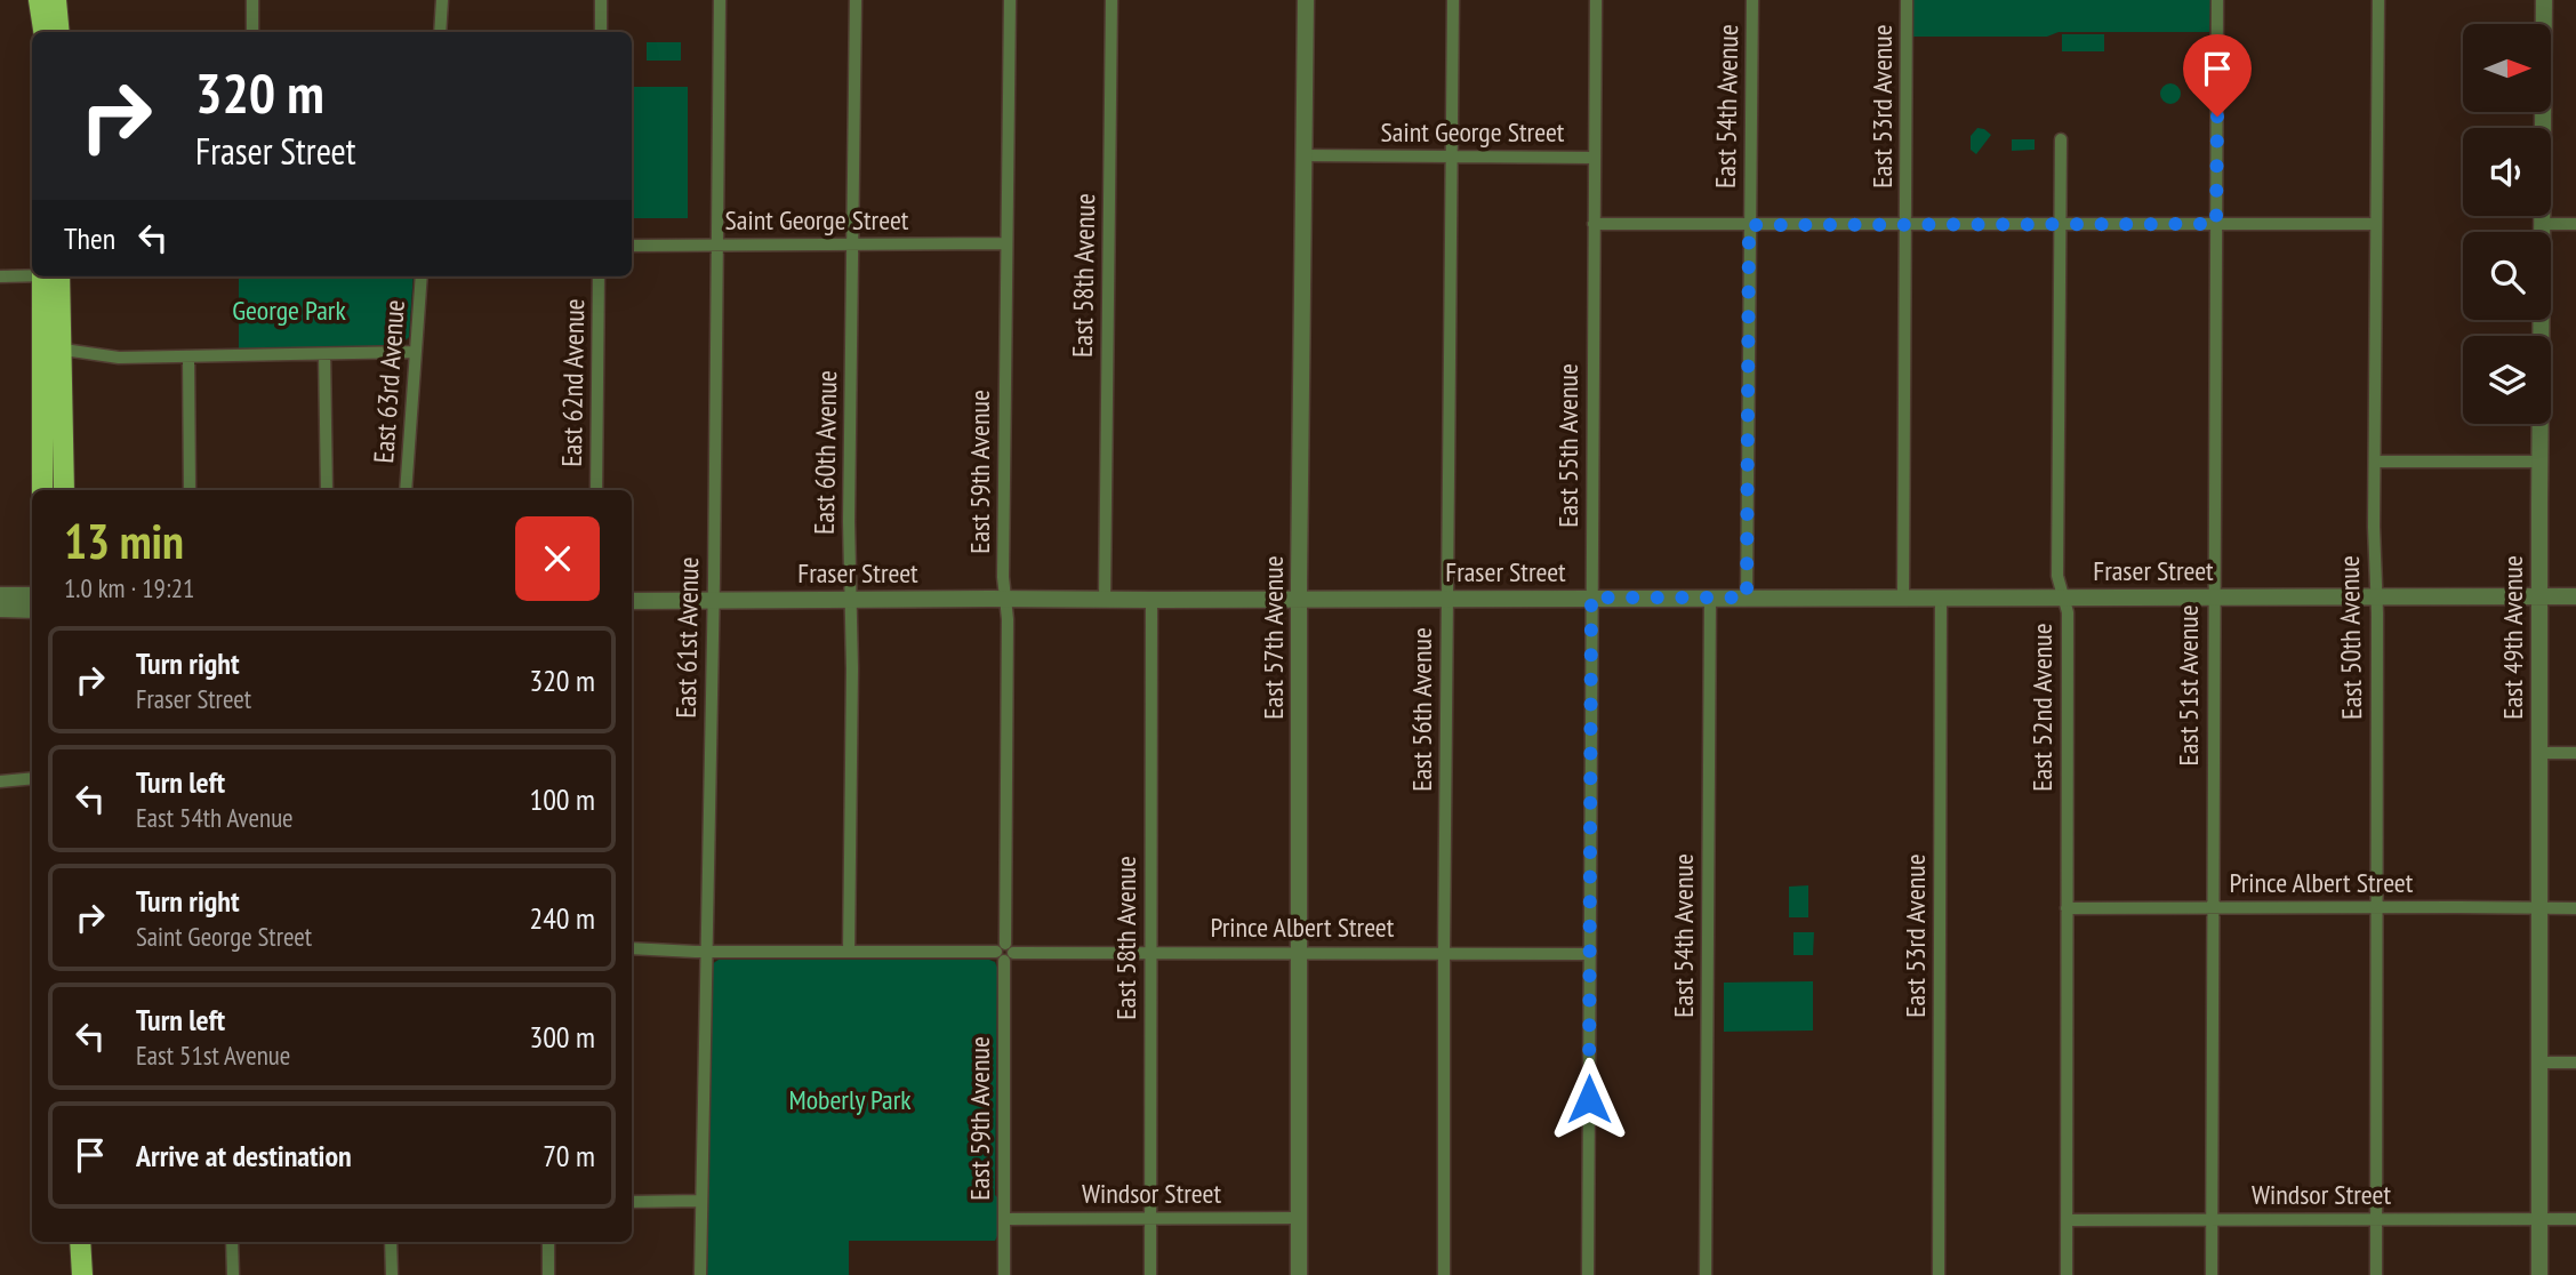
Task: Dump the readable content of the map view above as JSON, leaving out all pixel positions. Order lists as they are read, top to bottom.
{
  "streets": {
    "street": [
      "East 54th Avenue",
      "East 53rd Avenue",
      "Saint George Street",
      "East 58th Avenue",
      "East 63rd Avenue",
      "East 62nd Avenue",
      "East 55th Avenue",
      "East 60th Avenue",
      "East 59th Avenue",
      "Fraser Street",
      "East 61st Avenue",
      "East 57th Avenue",
      "East 50th Avenue",
      "East 49th Avenue",
      "East 51st Avenue",
      "East 52nd Avenue",
      "East 56th Avenue",
      "Prince Albert Street",
      "Windsor Street"
    ]
  },
  "crossings": [
    ["East 54th Avenue", "Fraser Street"],
    ["East 53rd Avenue", "Fraser Street"],
    ["Saint George Street", "East 55th Avenue"],
    ["Saint George Street", "East 60th Avenue"],
    ["Saint George Street", "East 59th Avenue"],
    ["Saint George Street", "East 61st Avenue"],
    ["Saint George Street", "East 57th Avenue"],
    ["Saint George Street", "East 56th Avenue"],
    ["East 58th Avenue", "Fraser Street"],
    ["East 58th Avenue", "Prince Albert Street"],
    ["East 58th Avenue", "Windsor Street"],
    ["East 55th Avenue", "Fraser Street"],
    ["East 55th Avenue", "Prince Albert Street"],
    ["East 60th Avenue", "Fraser Street"],
    ["East 60th Avenue", "Prince Albert Street"],
    ["East 59th Avenue", "Fraser Street"],
    ["East 59th Avenue", "Prince Albert Street"],
    ["East 59th Avenue", "Windsor Street"],
    ["Fraser Street", "East 61st Avenue"],
    ["Fraser Street", "East 57th Avenue"],
    ["Fraser Street", "East 50th Avenue"],
    ["Fraser Street", "East 49th Avenue"],
    ["Fraser Street", "East 51st Avenue"],
    ["Fraser Street", "East 52nd Avenue"],
    ["Fraser Street", "East 56th Avenue"],
    ["East 61st Avenue", "Prince Albert Street"],
    ["East 57th Avenue", "Prince Albert Street"],
    ["East 57th Avenue", "Windsor Street"],
    ["East 50th Avenue", "Prince Albert Street"],
    ["East 50th Avenue", "Windsor Street"],
    ["East 49th Avenue", "Prince Albert Street"],
    ["East 49th Avenue", "Windsor Street"],
    ["East 51st Avenue", "Prince Albert Street"],
    ["East 51st Avenue", "Windsor Street"],
    ["East 52nd Avenue", "Prince Albert Street"],
    ["East 52nd Avenue", "Windsor Street"],
    ["East 56th Avenue", "Prince Albert Street"]
  ],
  "parks": ["George Park", "Moberly Park"],
  "north": "right",
  "page": {
    "turn": ["320 m", "Fraser Street"],
    "then": "Then",
    "heading": ["13 min", "1.0 km · 19:21"],
    "list": [
      {
        "name": "Turn right",
        "note": "Fraser Street",
        "value": "320 m"
      },
      {
        "name": "Turn left",
        "note": "East 54th Avenue",
        "value": "100 m"
      },
      {
        "name": "Turn right",
        "note": "Saint George Street",
        "value": "240 m"
      },
      {
        "name": "Turn left",
        "note": "East 51st Avenue",
        "value": "300 m"
      },
      {
        "name": "Arrive at destination",
        "value": "70 m"
      }
    ]
  }
}
